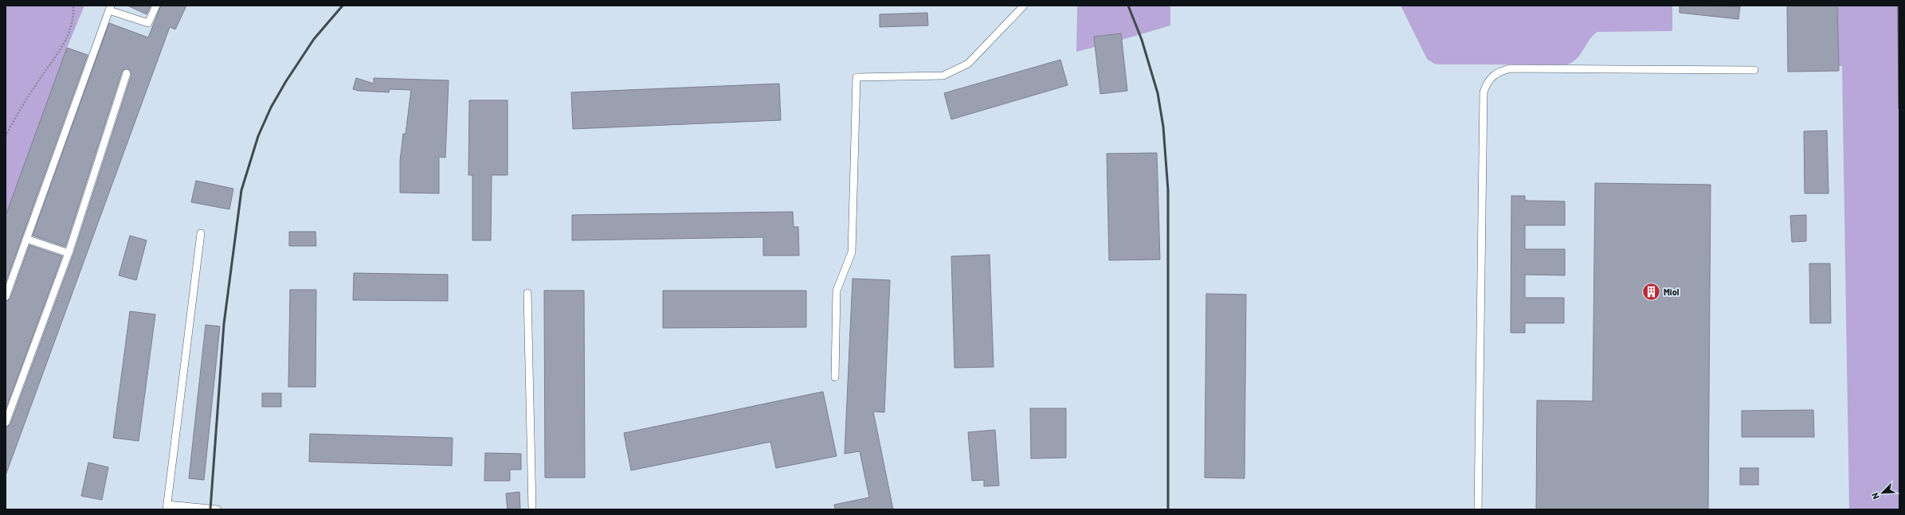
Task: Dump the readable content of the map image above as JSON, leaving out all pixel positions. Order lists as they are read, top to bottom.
{
  "places": {
    "building": ["Miol"]
  },
  "north": "bottom left"
}
